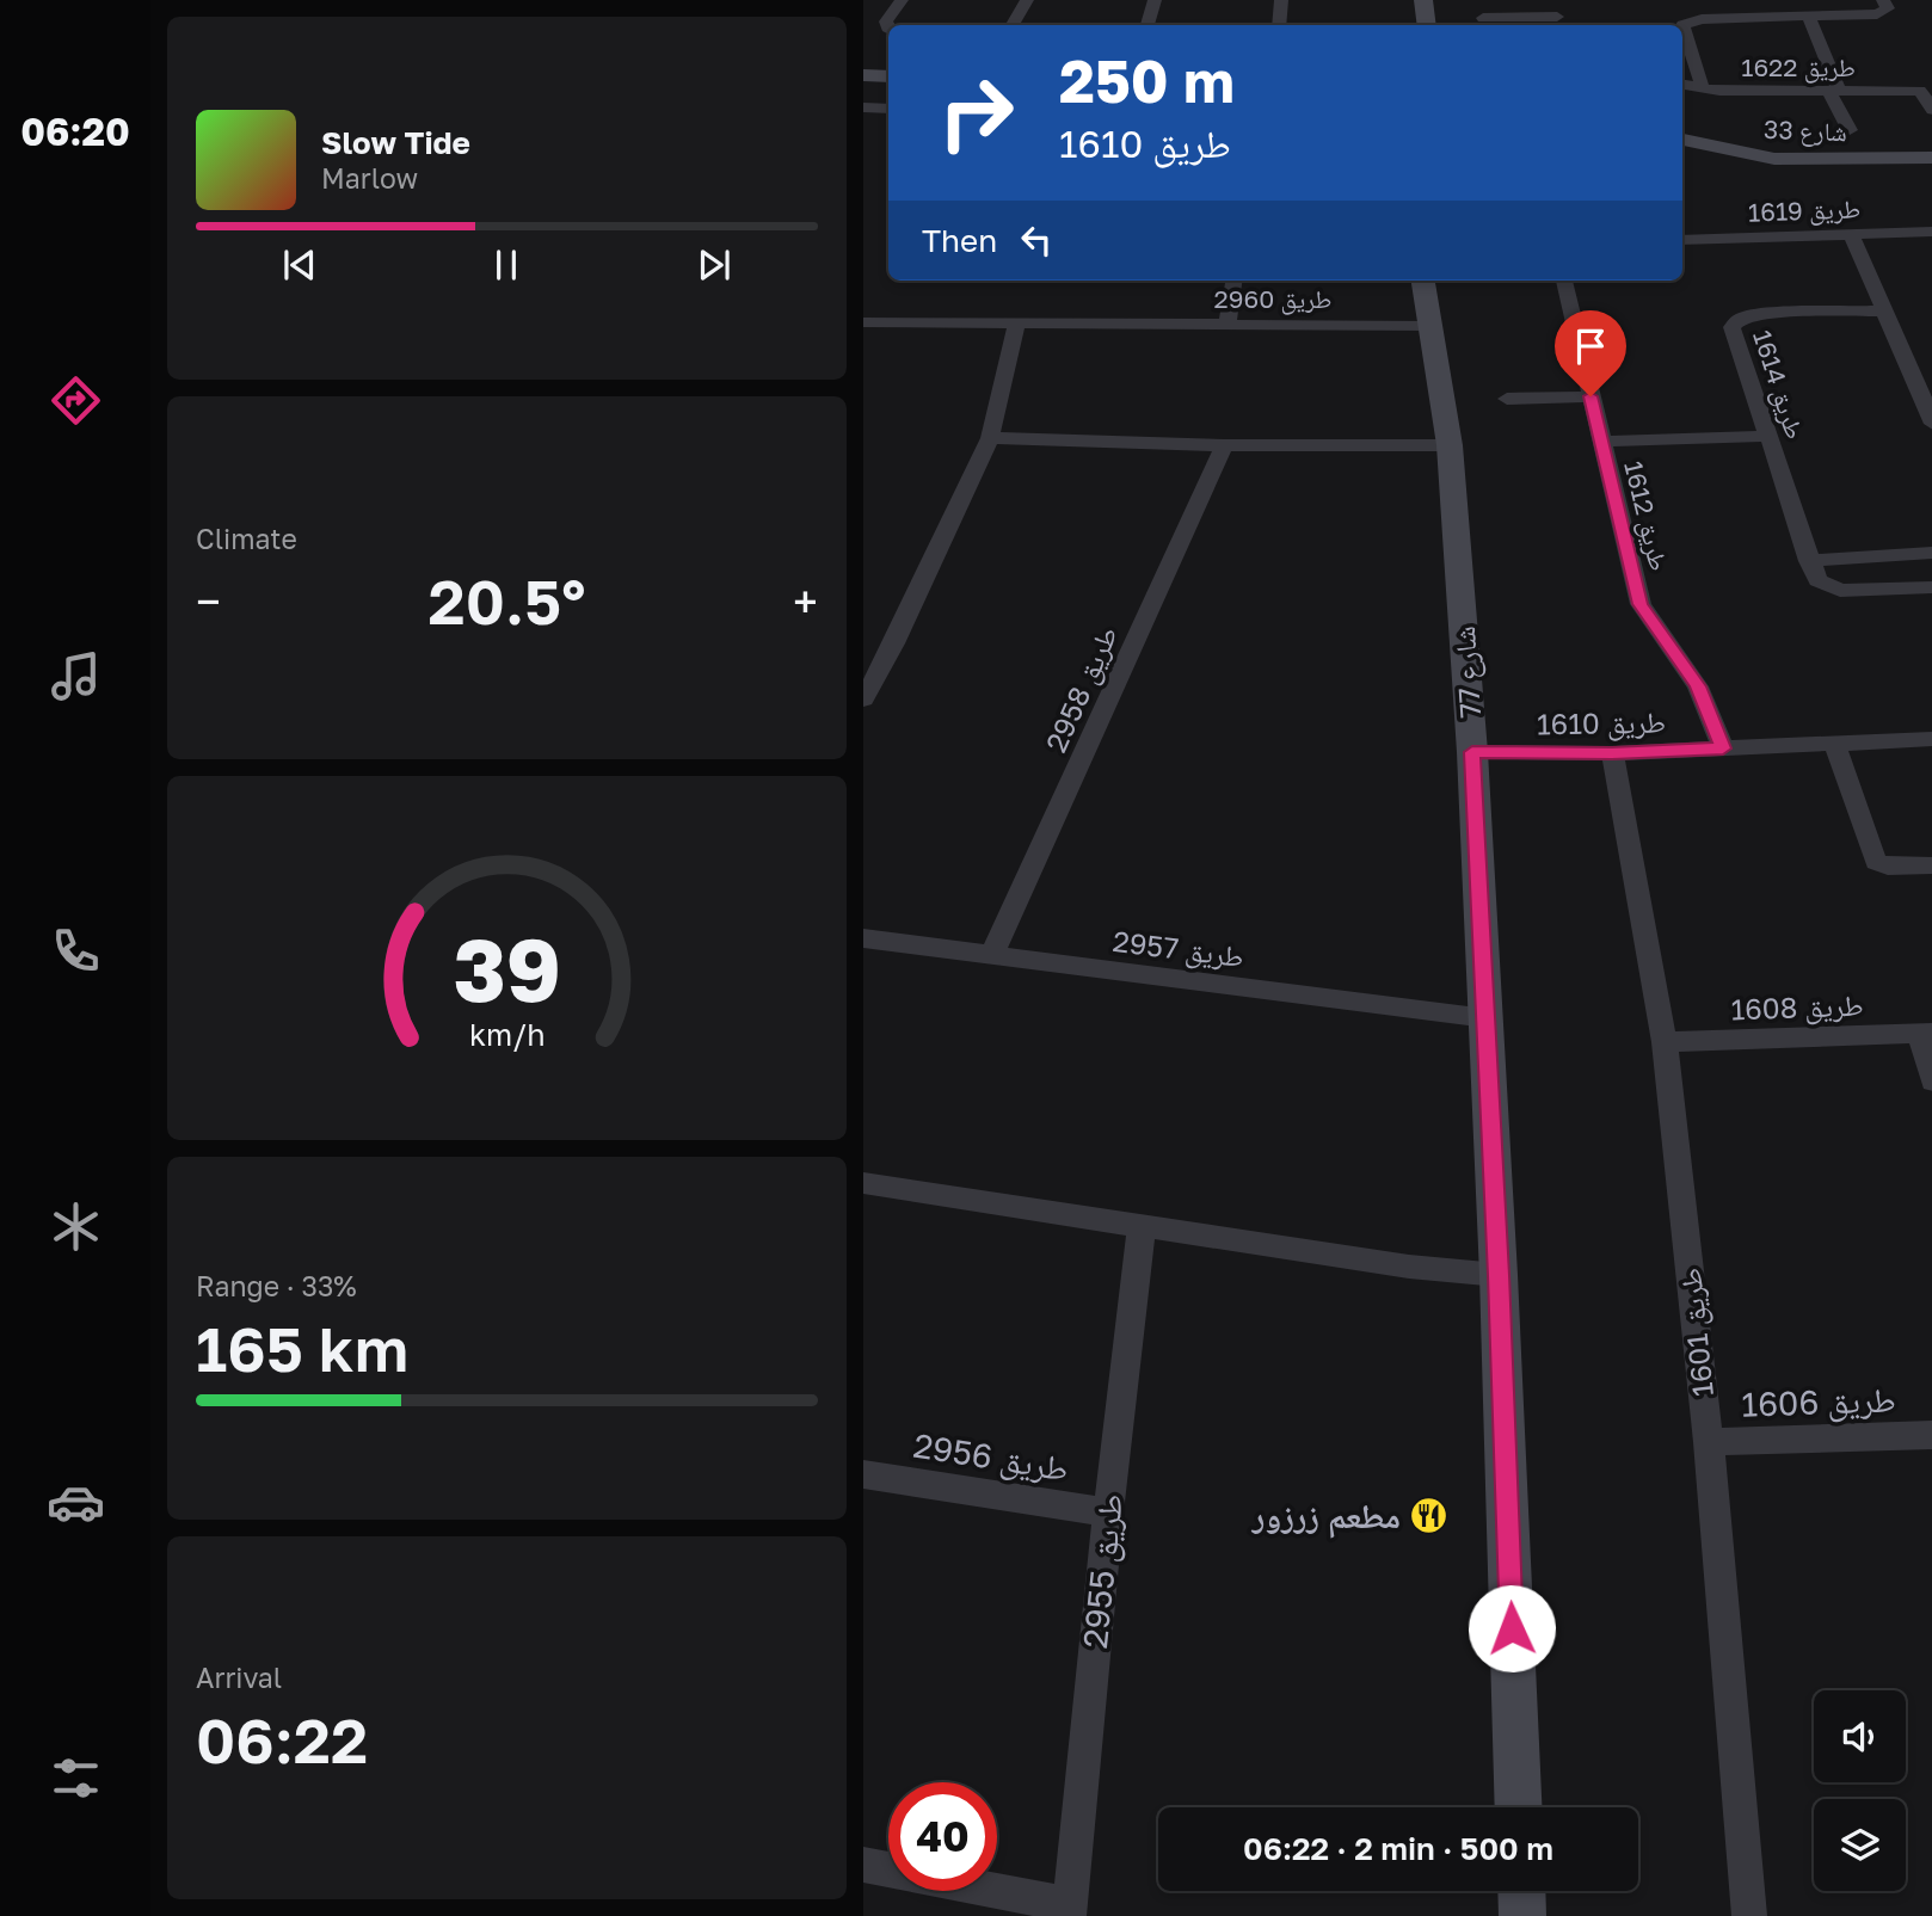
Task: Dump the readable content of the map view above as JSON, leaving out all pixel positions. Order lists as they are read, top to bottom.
{
  "streets": {
    "street": [
      "طريق 1622",
      "شارع 33",
      "طريق 1619",
      "طريق 2960",
      "طريق 1614",
      "طريق 1612",
      "شارع 77",
      "طريق 2958",
      "طريق 1610",
      "طريق 2957",
      "طريق 1608",
      "طريق 1601",
      "طريق 1606",
      "طريق 2956",
      "طريق 2955"
    ]
  },
  "crossings": [
    ["طريق 2960", "شارع 77"],
    ["طريق 1612", "طريق 1610"],
    ["شارع 77", "طريق 1610"],
    ["شارع 77", "طريق 2957"],
    ["طريق 2958", "طريق 2957"],
    ["طريق 1610", "طريق 1601"],
    ["طريق 1608", "طريق 1601"],
    ["طريق 1601", "طريق 1606"],
    ["طريق 2956", "طريق 2955"]
  ],
  "places": {
    "restaurant": ["مطعم زرزور"]
  },
  "page": {
    "tabs": "06:20",
    "turn": ["250 m", "طريق 1610"],
    "song": ["Slow Tide", "Marlow"],
    "then": "Then",
    "tile": [
      "Climate",
      ["Range · 33%", "165 km"],
      ["Arrival", "06:22"]
    ],
    "heat": ["−", "20.5°", "+"],
    "limit": "40",
    "trip": "06:22 · 2 min · 500 m",
    "gauge": ["39", "km/h"]
  }
}
